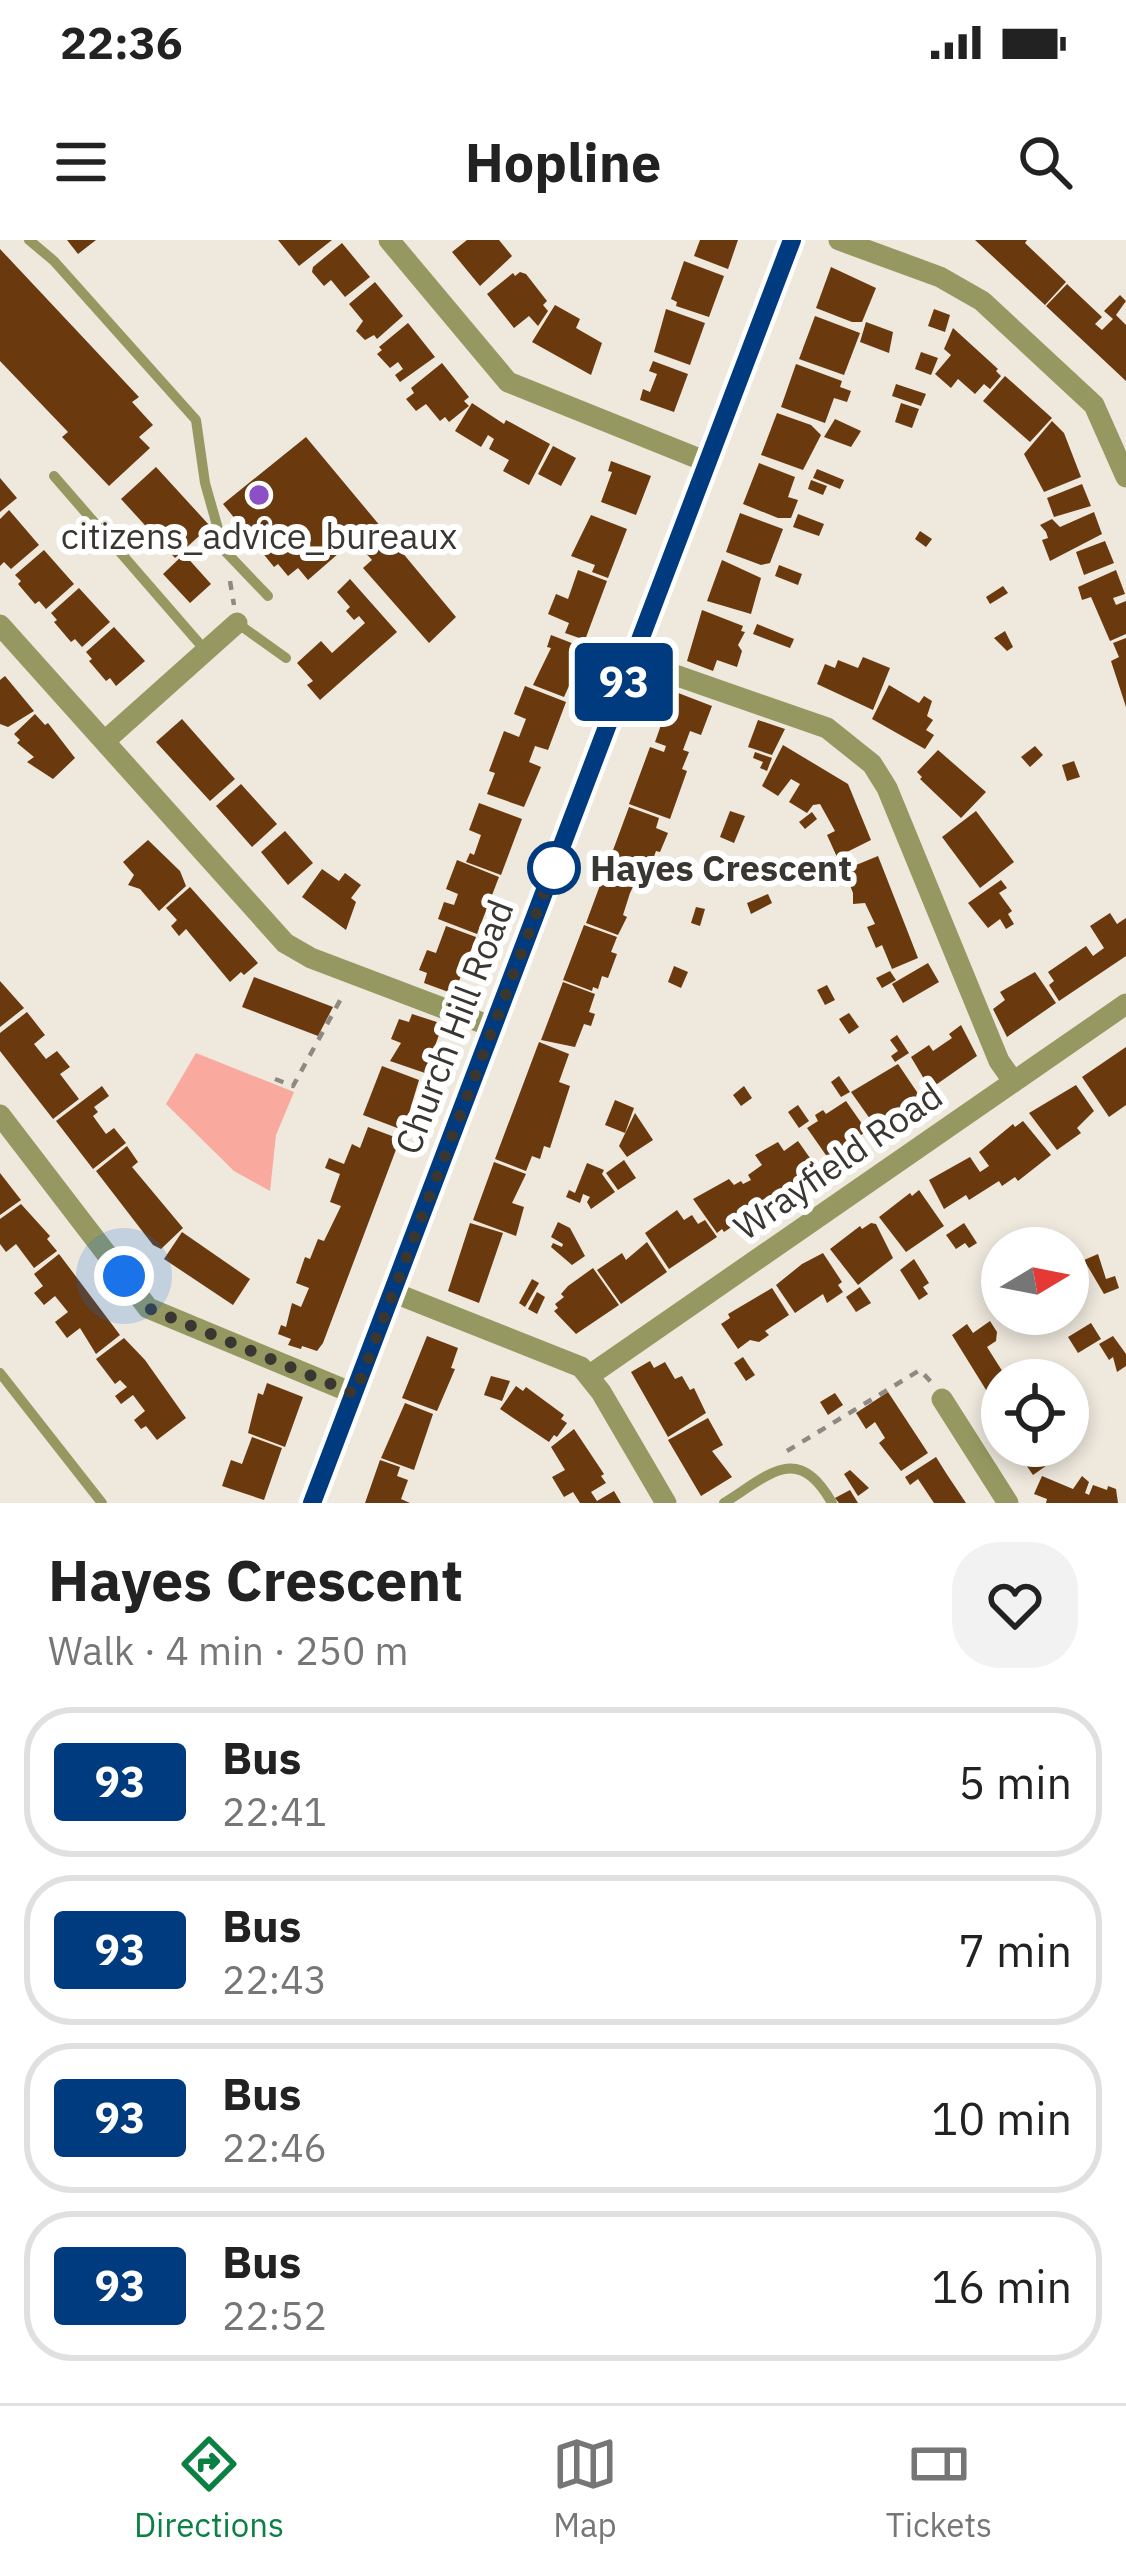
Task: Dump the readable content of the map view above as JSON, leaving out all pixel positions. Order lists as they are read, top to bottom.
{
  "streets": {
    "street": ["Church Hill Road", "Wrayfield Road"]
  },
  "places": ["citizens_advice_bureaux", "Hayes Crescent"],
  "lines": ["bus line 93"],
  "north": "right",
  "page": {
    "status": "22:36",
    "header": "Hopline",
    "on_map": "93",
    "heading": ["Hayes Crescent", "Walk · 4 min · 250 m"],
    "list": [
      {
        "mark": "93",
        "name": "Bus",
        "note": "22:41",
        "value": "5 min"
      },
      {
        "mark": "93",
        "name": "Bus",
        "note": "22:43",
        "value": "7 min"
      },
      {
        "mark": "93",
        "name": "Bus",
        "note": "22:46",
        "value": "10 min"
      },
      {
        "mark": "93",
        "name": "Bus",
        "note": "22:52",
        "value": "16 min"
      }
    ],
    "tabs": ["Directions", "Map", "Tickets"]
  }
}
